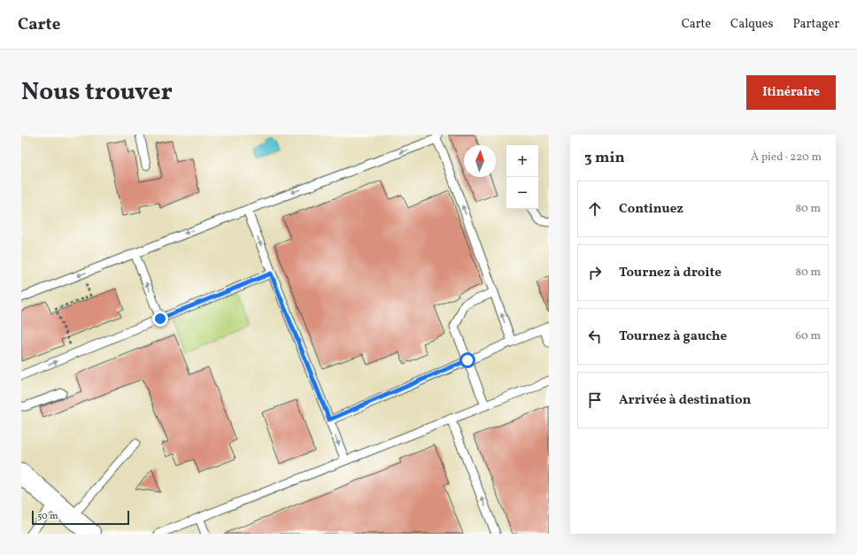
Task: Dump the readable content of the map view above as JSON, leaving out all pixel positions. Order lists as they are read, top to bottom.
{
  "scale_bar": "50 m",
  "north": "top",
  "page": {
    "header": "Carte",
    "nav": ["Carte", "Calques", "Partager"],
    "title": "Nous trouver",
    "buttons": "Itinéraire",
    "heading": ["3 min", "À pied · 220 m"],
    "map_buttons": ["+", "−"],
    "list": [
      ["Continuez", "80 m"],
      ["Tournez à droite", "80 m"],
      ["Tournez à gauche", "60 m"],
      "Arrivée à destination"
    ],
    "scale": "50 m"
  }
}
